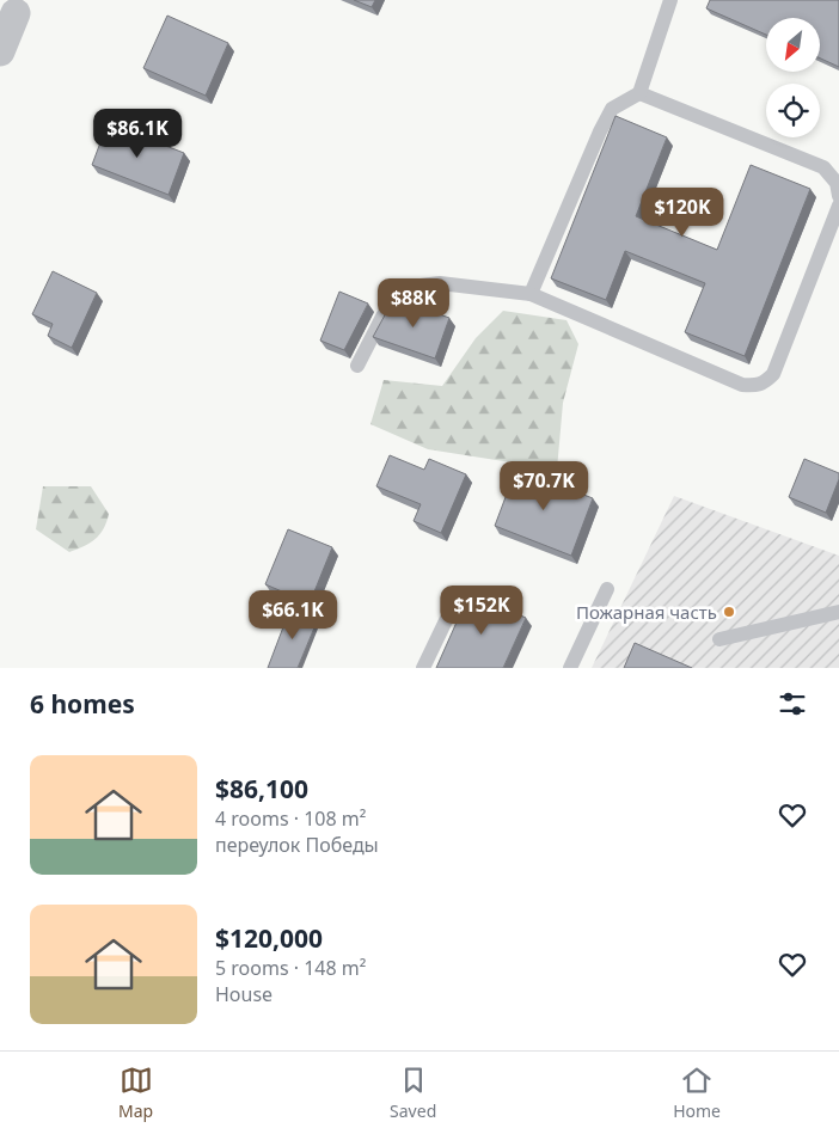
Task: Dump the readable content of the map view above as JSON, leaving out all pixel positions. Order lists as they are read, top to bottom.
{
  "places": ["Пожарная часть"],
  "north": "bottom left",
  "page": {
    "price": [
      "$86.1K",
      "$120K",
      "$88K",
      "$70.7K",
      "$152K",
      "$66.1K"
    ],
    "heading": "6 homes",
    "list": [
      {
        "name": "$86,100",
        "note": "4 rooms · 108 m² · переулок Победы"
      },
      {
        "name": "$120,000",
        "note": "5 rooms · 148 m² · House"
      }
    ],
    "tabs": ["Map", "Saved", "Home"]
  }
}
